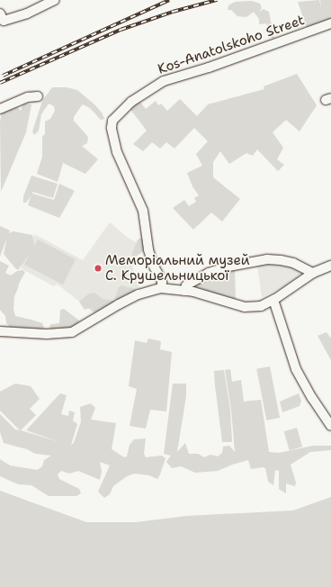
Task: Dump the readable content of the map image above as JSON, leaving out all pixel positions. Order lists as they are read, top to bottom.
{
  "streets": {
    "street": ["Kos-Anatolskoho Street"]
  },
  "places": ["Меморіальний музей С. Крушельницької"]
}
